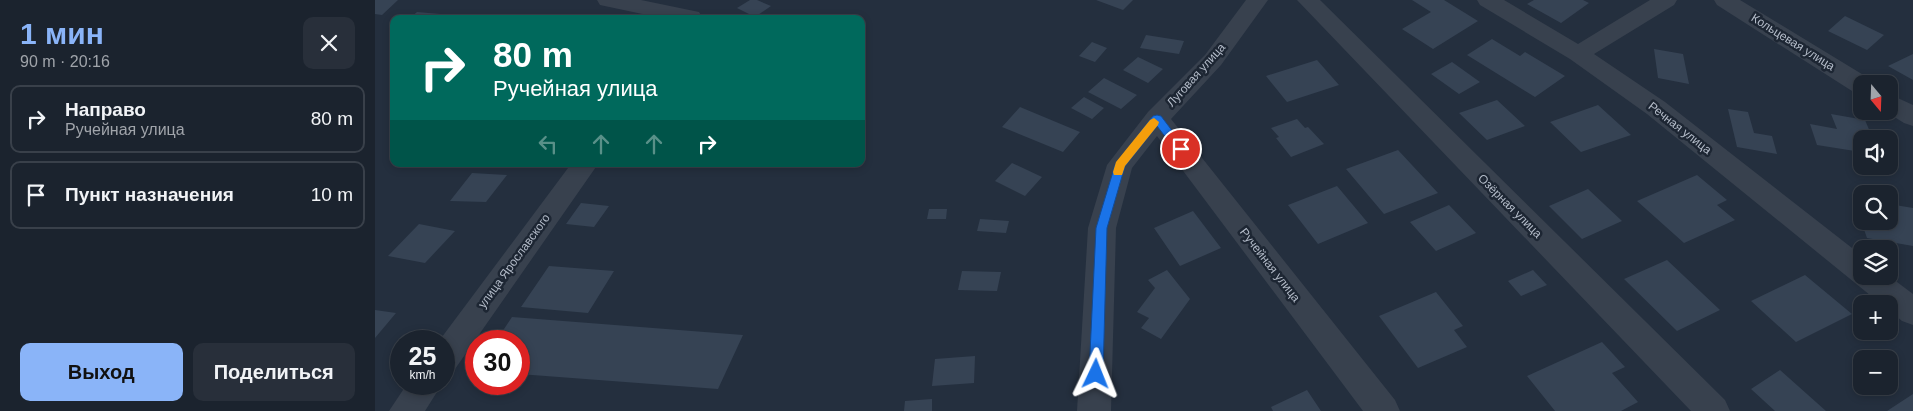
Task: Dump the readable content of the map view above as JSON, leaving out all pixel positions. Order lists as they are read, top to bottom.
{
  "streets": {
    "street": [
      "Кольцевая улица",
      "Луговая улица",
      "Речная улица",
      "Озёрная улица",
      "улица Ярославского",
      "Ручейная улица"
    ]
  },
  "crossings": [
    ["Луговая улица", "Ручейная улица"]
  ],
  "north": "bottom",
  "page": {
    "heading": ["1 мин", "90 m · 20:16"],
    "turn": ["80 m", "Ручейная улица"],
    "map_buttons": ["+", "−"],
    "list": [
      {
        "name": "Направо",
        "note": "Ручейная улица",
        "value": "80 m"
      },
      {
        "name": "Пункт назначения",
        "value": "10 m"
      }
    ],
    "speed": "25 km/h",
    "limit": "30",
    "buttons": ["Выход", "Поделиться"]
  }
}
